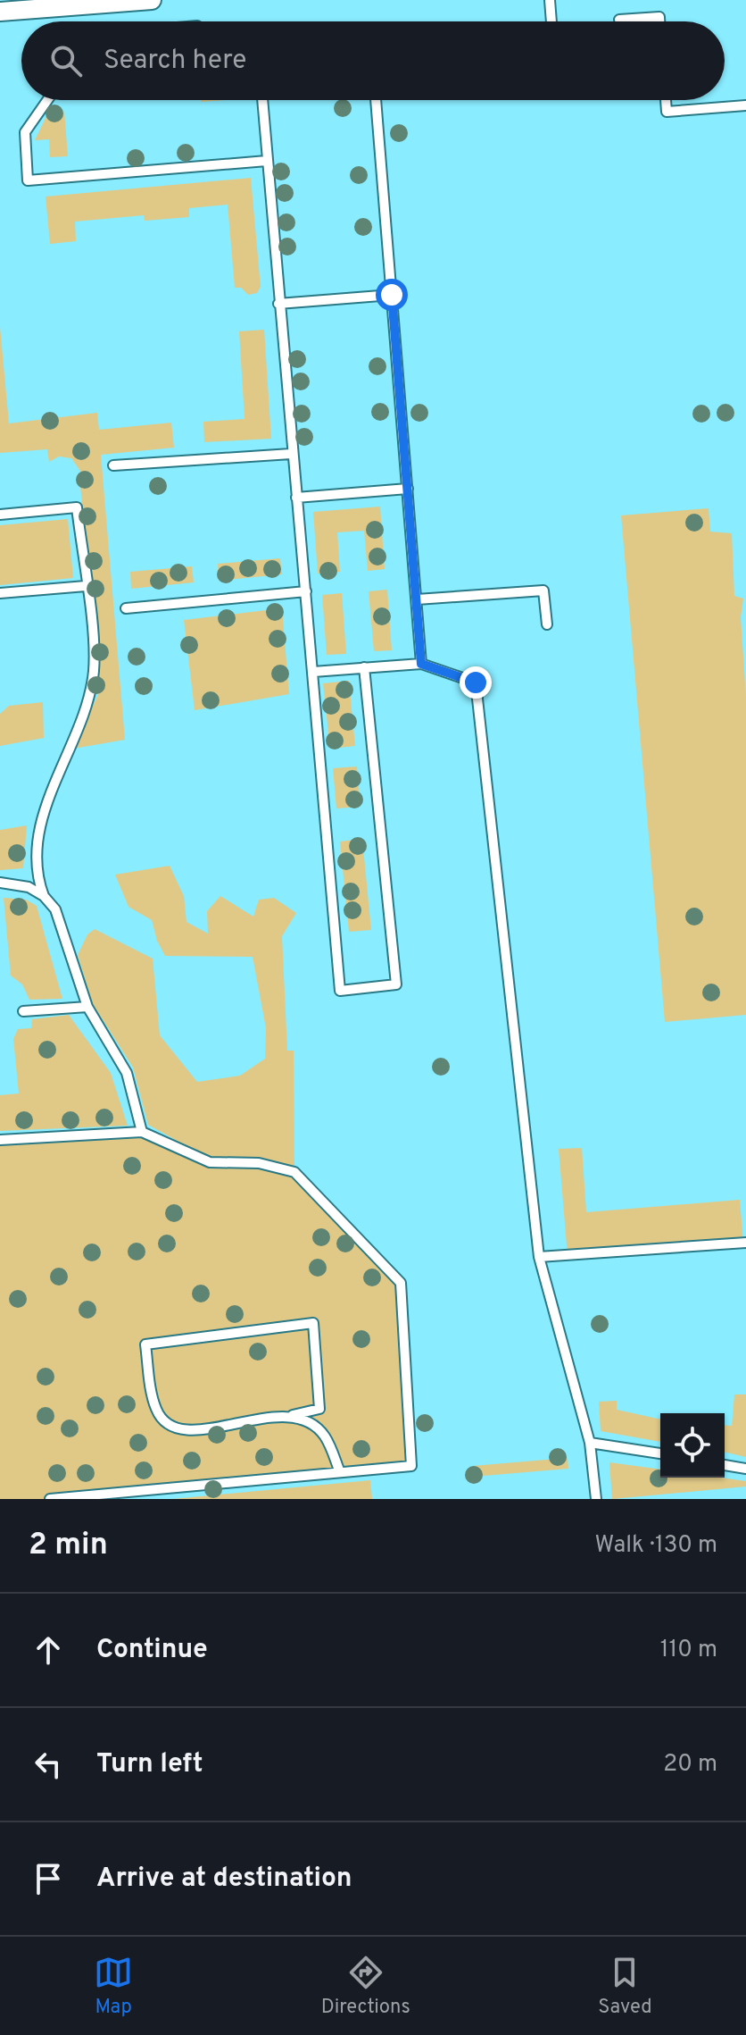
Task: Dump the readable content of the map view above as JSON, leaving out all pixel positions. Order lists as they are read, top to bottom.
{
  "page": {
    "search": "Search here",
    "heading": ["2 min", "Walk · 130 m"],
    "list": [
      ["Continue", "110 m"],
      ["Turn left", "20 m"],
      "Arrive at destination"
    ],
    "nav": ["Map", "Directions", "Saved"]
  }
}
